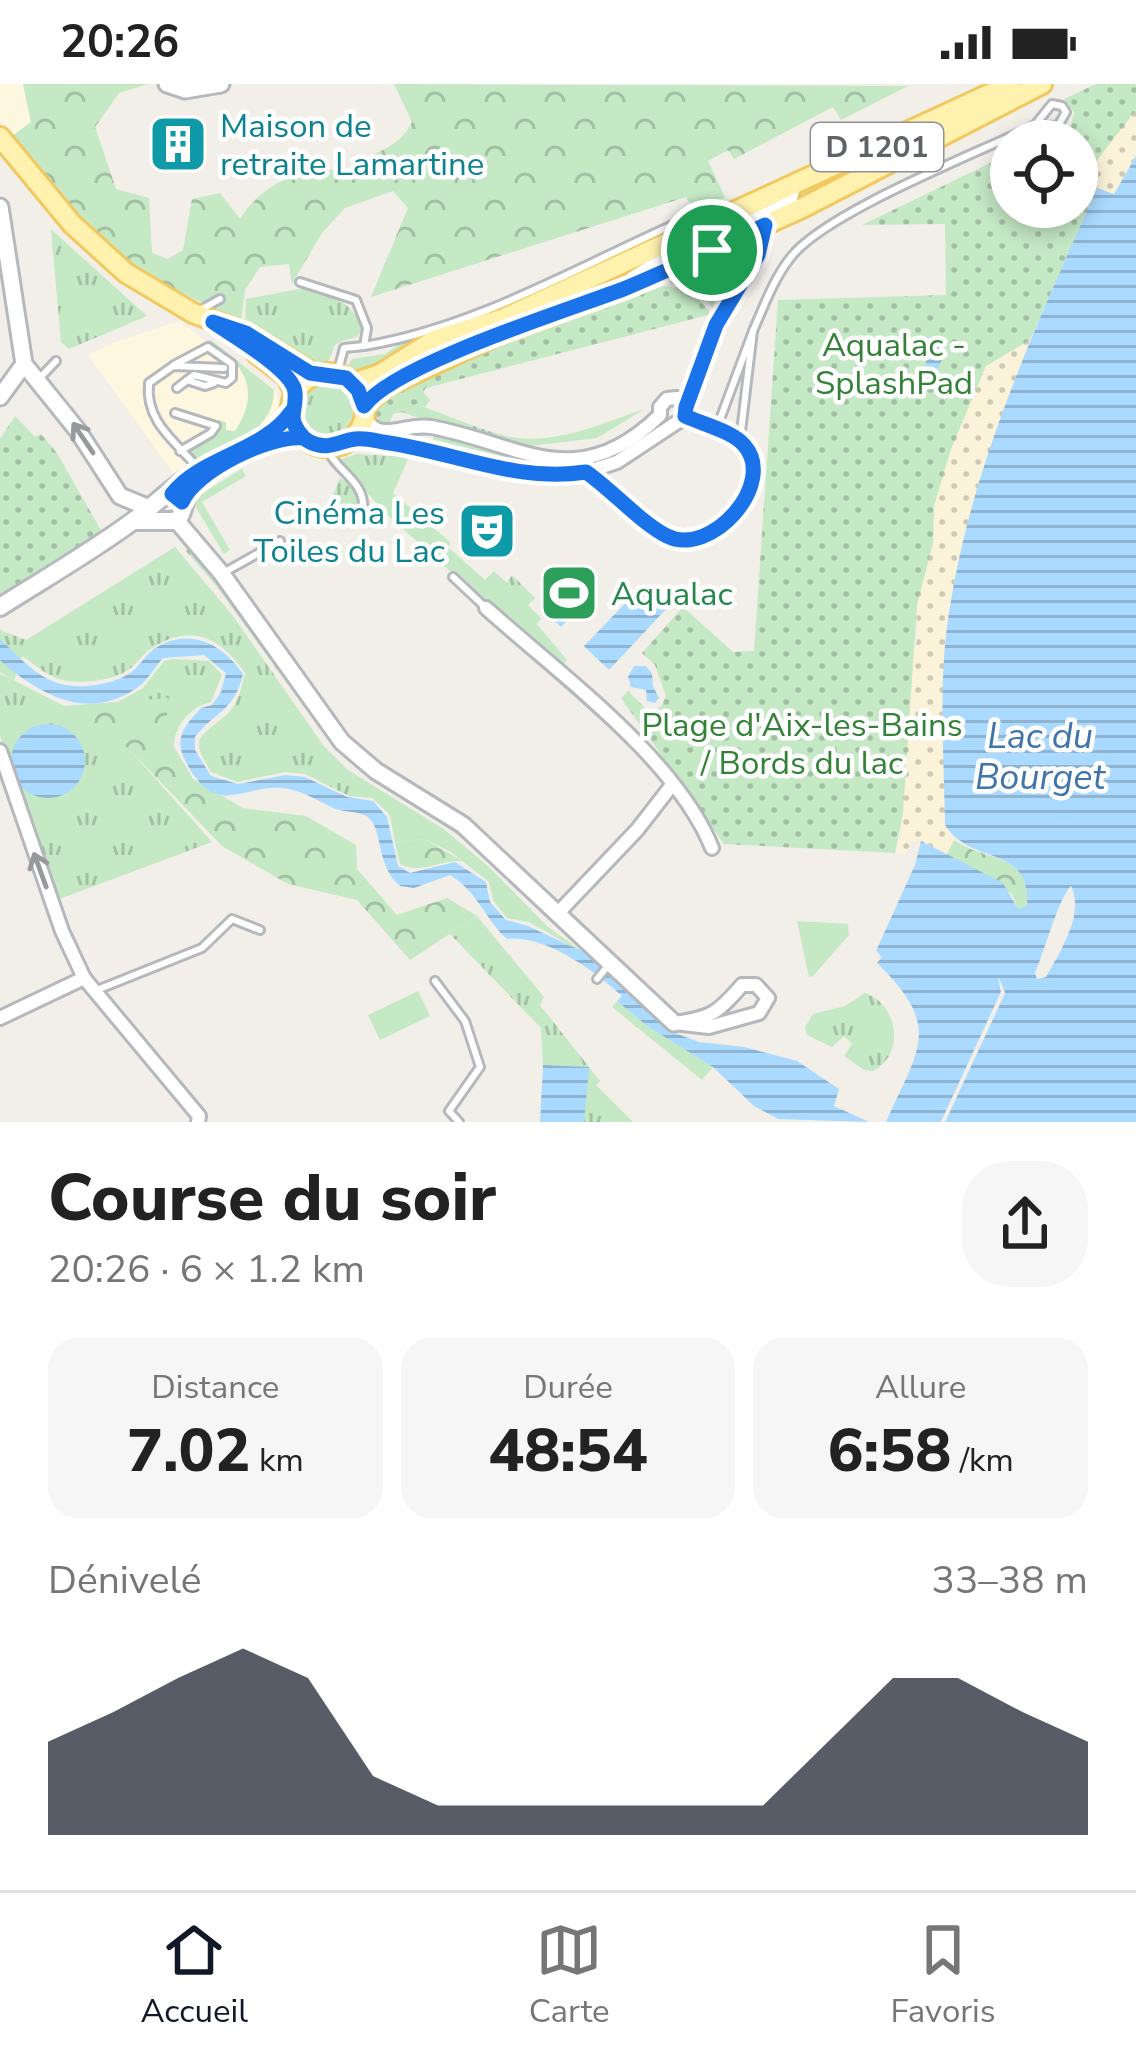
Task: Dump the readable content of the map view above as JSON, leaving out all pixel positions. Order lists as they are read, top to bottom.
{
  "streets": {
    "main road": ["D 1201"]
  },
  "water": ["Lac du Bourget"],
  "parks": ["Aqualac - SplashPad", "Plage d'Aix-les-Bains / Bords du lac"],
  "places": {
    "building": ["Maison de retraite Lamartine"],
    "theatre": ["Cinéma Les Toiles du Lac"],
    "sports": ["Aqualac"]
  },
  "page": {
    "status": "20:26",
    "heading": ["Course du soir", "20:26 · 6 × 1.2 km"],
    "stats": [
      ["Distance", "7.02 km"],
      ["Durée", "48:54"],
      ["Allure", "6:58 /km"]
    ],
    "chart": ["Dénivelé", "33–38 m"],
    "tabs": ["Accueil", "Carte", "Favoris"]
  }
}
